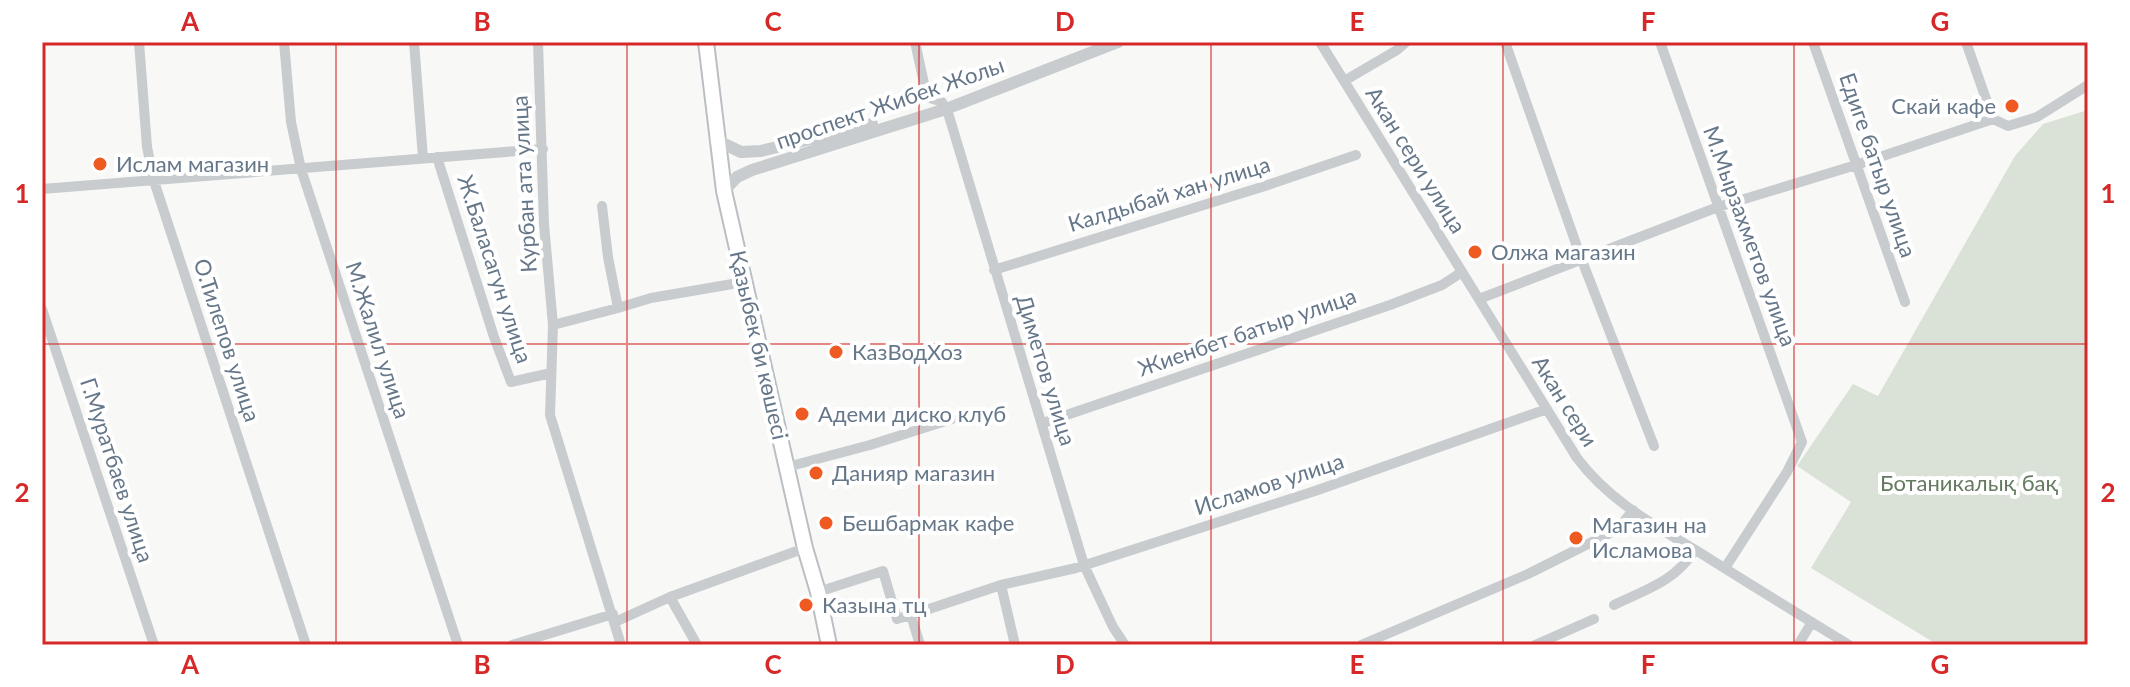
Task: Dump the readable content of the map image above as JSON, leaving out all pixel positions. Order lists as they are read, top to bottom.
{
  "streets": {
    "main road": ["Қазыбек би көшесі"],
    "street": [
      "проспект Жибек Жолы",
      "Акан сери улица",
      "Едиге батыр улица",
      "Курбан ата улица",
      "Калдыбай хан улица",
      "М.Мырзахметов улица",
      "Ж.Баласагун улица",
      "Жиенбет батыр улица",
      "О.Тилепов улица",
      "М.Жалил улица",
      "Диметов улица",
      "Акан сери",
      "Г.Муратбаев улица",
      "Исламов улица"
    ]
  },
  "crossings": [
    ["проспект Жибек Жолы", "Қазыбек би көшесі"],
    ["проспект Жибек Жолы", "Диметов улица"],
    ["Акан сери улица", "Жиенбет батыр улица"],
    ["Акан сери улица", "Акан сери"],
    ["Курбан ата улица", "Ж.Баласагун улица"],
    ["Калдыбай хан улица", "Диметов улица"],
    ["М.Мырзахметов улица", "Акан сери"],
    ["Жиенбет батыр улица", "Диметов улица"],
    ["Диметов улица", "Исламов улица"],
    ["Акан сери", "Исламов улица"]
  ],
  "parks": ["Ботаникалық бақ"],
  "places": [
    "Скай кафе",
    "Ислам магазин",
    "Олжа магазин",
    "КазВодХоз",
    "Адеми диско клуб",
    "Данияр магазин",
    "Бешбармак кафе",
    "Магазин на Исламова",
    "Казына тц"
  ],
  "grid": {
    "columns": [
      "A",
      "B",
      "C",
      "D",
      "E",
      "F",
      "G"
    ],
    "rows": ["1", "2"]
  }
}
